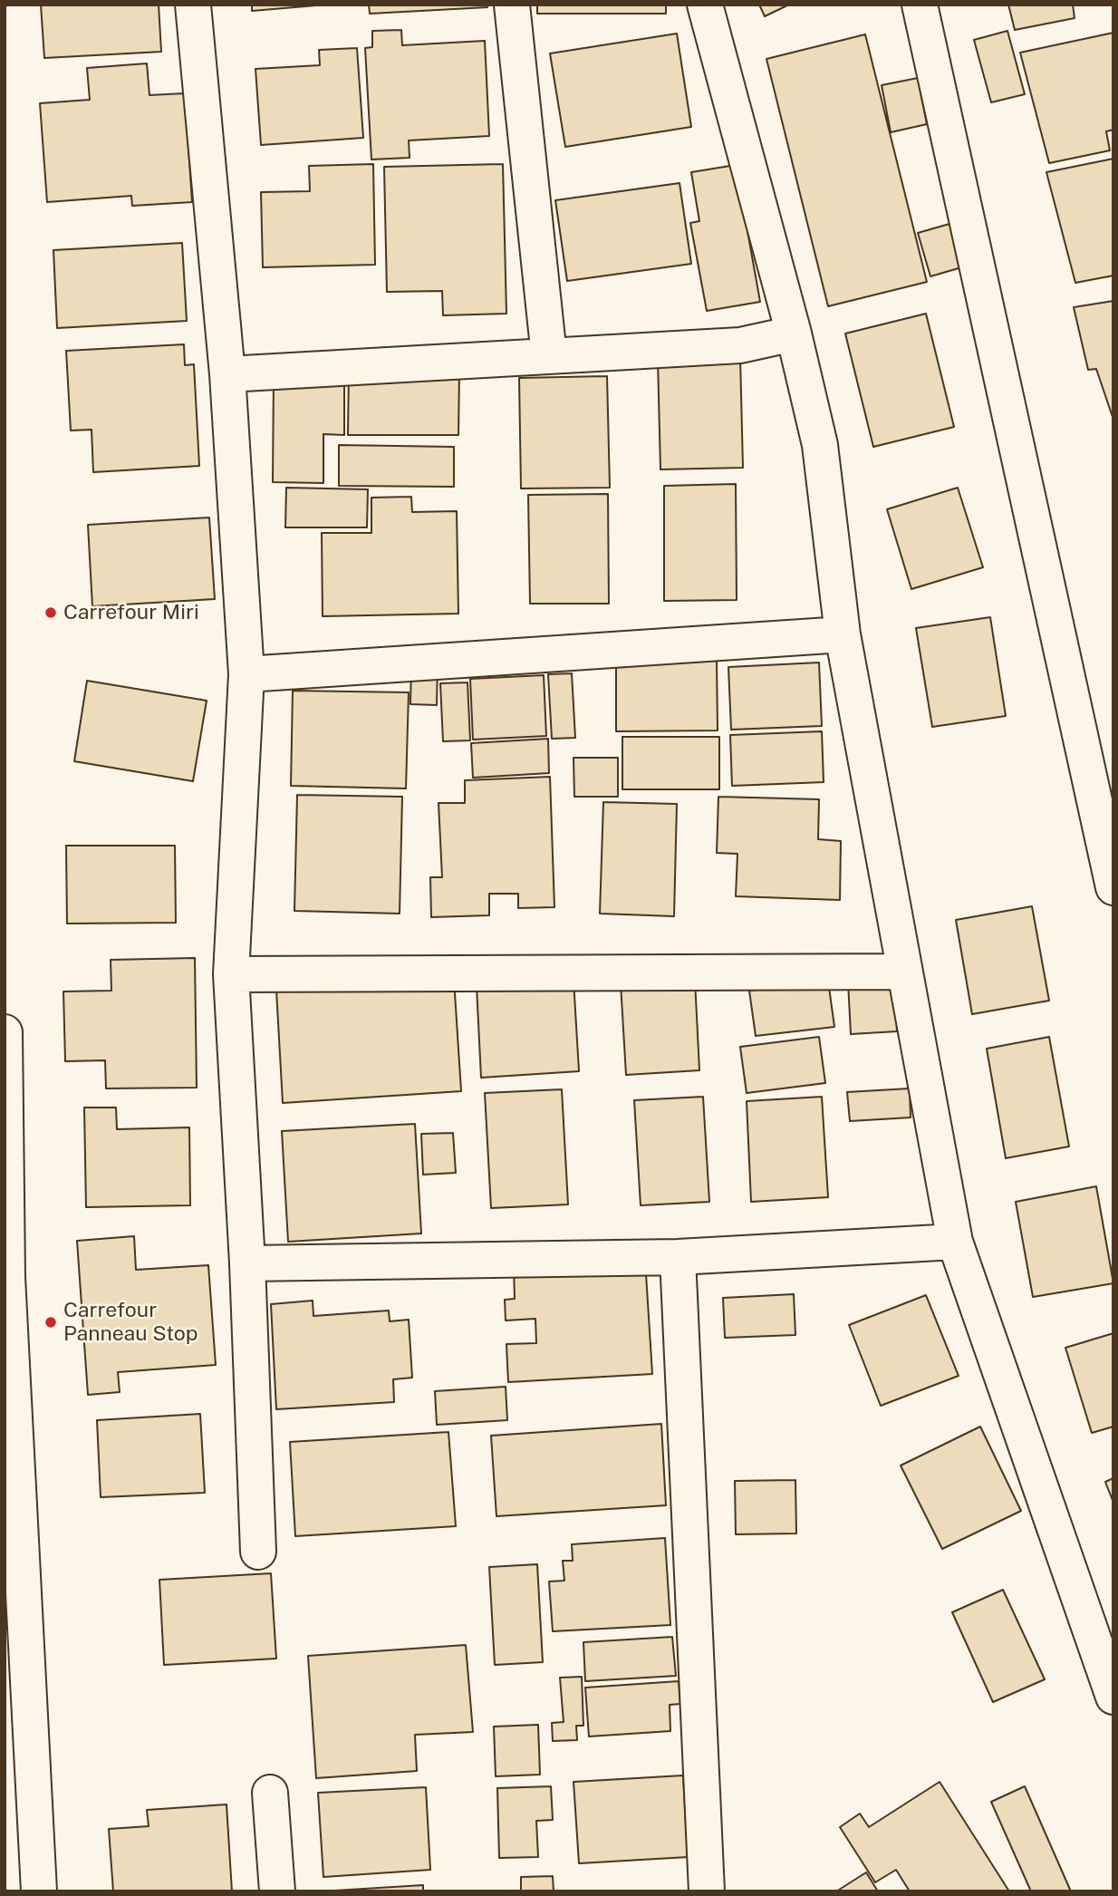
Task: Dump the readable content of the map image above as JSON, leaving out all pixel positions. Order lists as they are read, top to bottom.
{
  "places": ["Carrefour Miri", "Carrefour Panneau Stop"]
}
